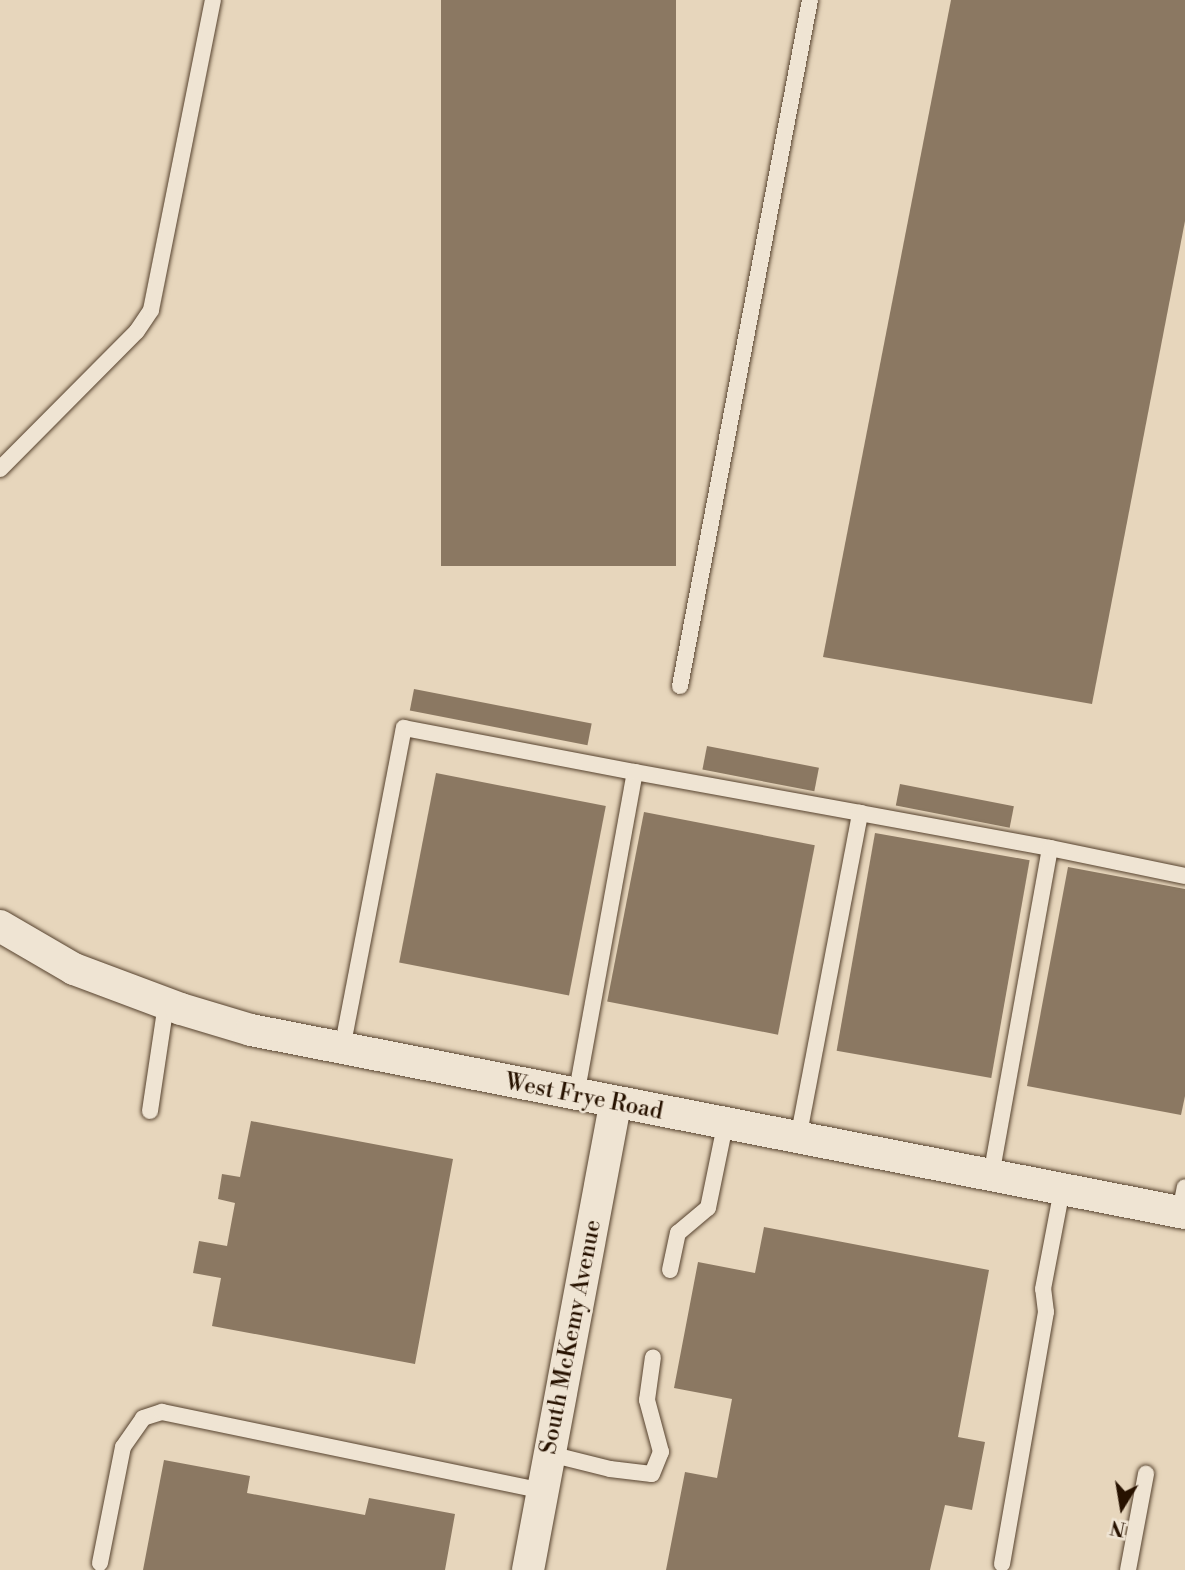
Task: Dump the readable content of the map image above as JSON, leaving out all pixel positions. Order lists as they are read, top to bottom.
{
  "streets": {
    "street": ["West Frye Road", "South McKemy Avenue"]
  },
  "crossings": [
    ["West Frye Road", "South McKemy Avenue"]
  ],
  "north": "bottom"
}
